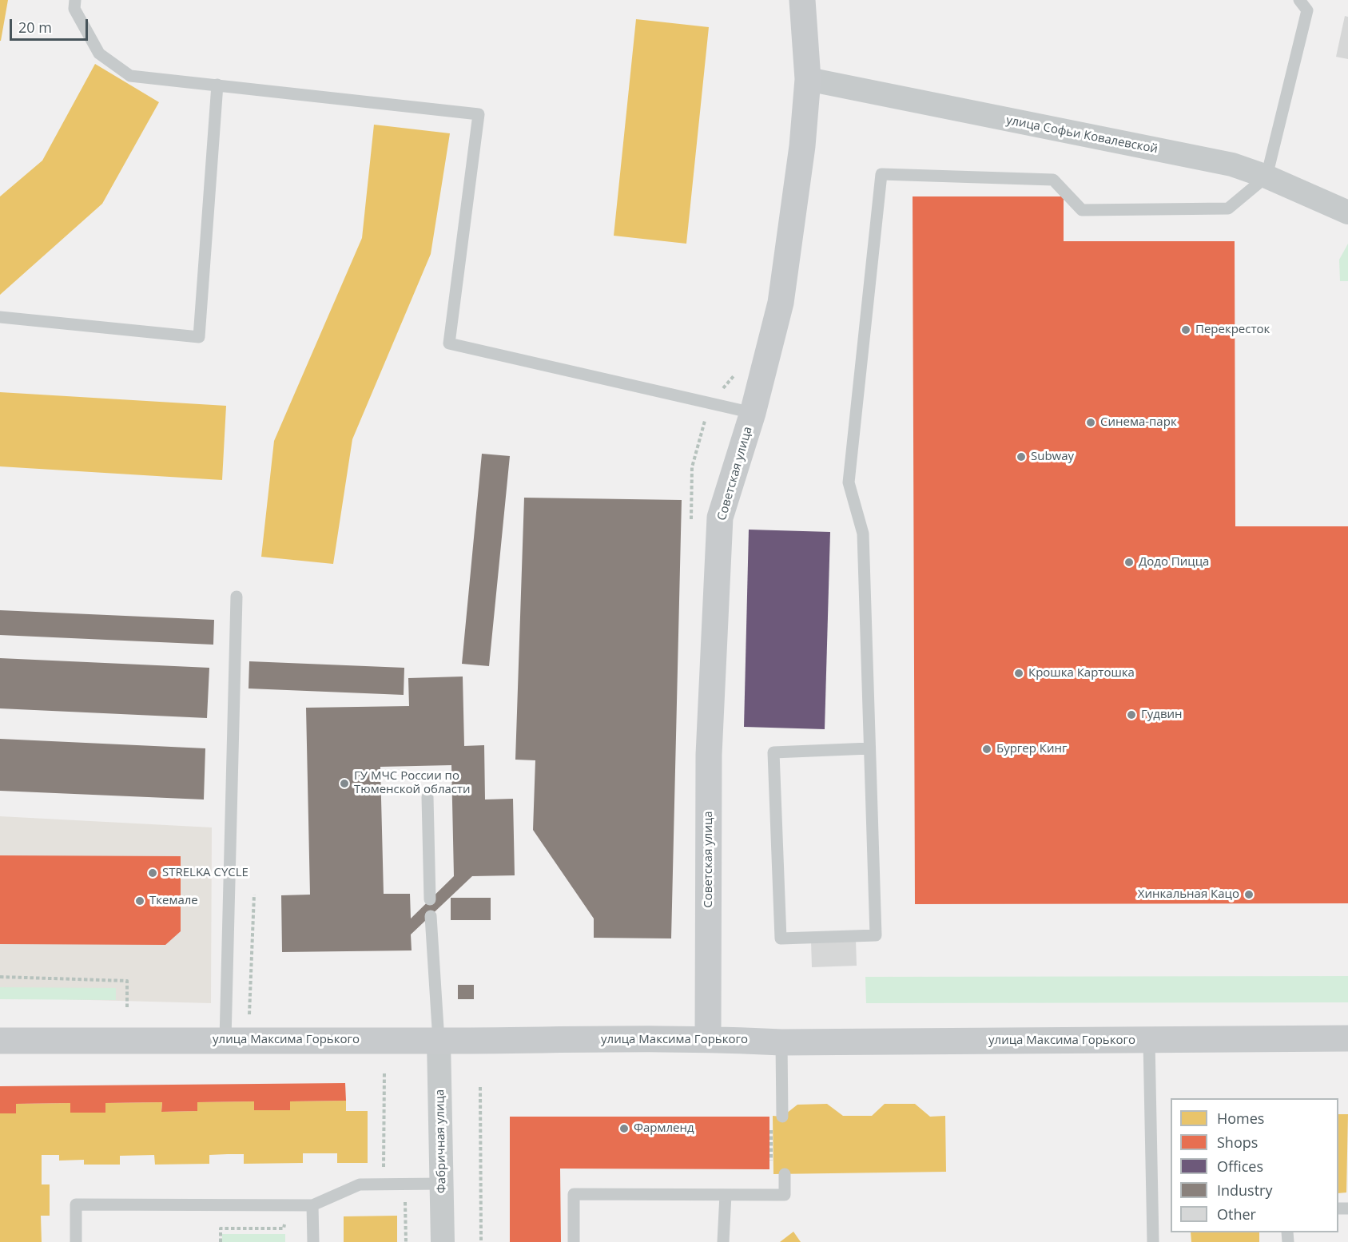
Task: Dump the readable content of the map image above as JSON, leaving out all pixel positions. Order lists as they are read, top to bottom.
{
  "streets": {
    "street": [
      "улица Софьи Ковалевской",
      "Советская улица",
      "улица Максима Горького",
      "Фабричная улица"
    ]
  },
  "crossings": [
    ["улица Софьи Ковалевской", "Советская улица"],
    ["Советская улица", "улица Максима Горького"],
    ["улица Максима Горького", "Фабричная улица"]
  ],
  "places": [
    "Перекресток",
    "Синема-парк",
    "Subway",
    "Додо Пицца",
    "Крошка Картошка",
    "Гудвин",
    "Бургер Кинг",
    "ГУ МЧС России по Тюменской области",
    "STRELKA CYCLE",
    "Хинкальная Кацо",
    "Ткемале",
    "Фармленд"
  ],
  "legend": [
    "Homes",
    "Shops",
    "Offices",
    "Industry",
    "Other"
  ],
  "scale_bar": "20 m"
}
